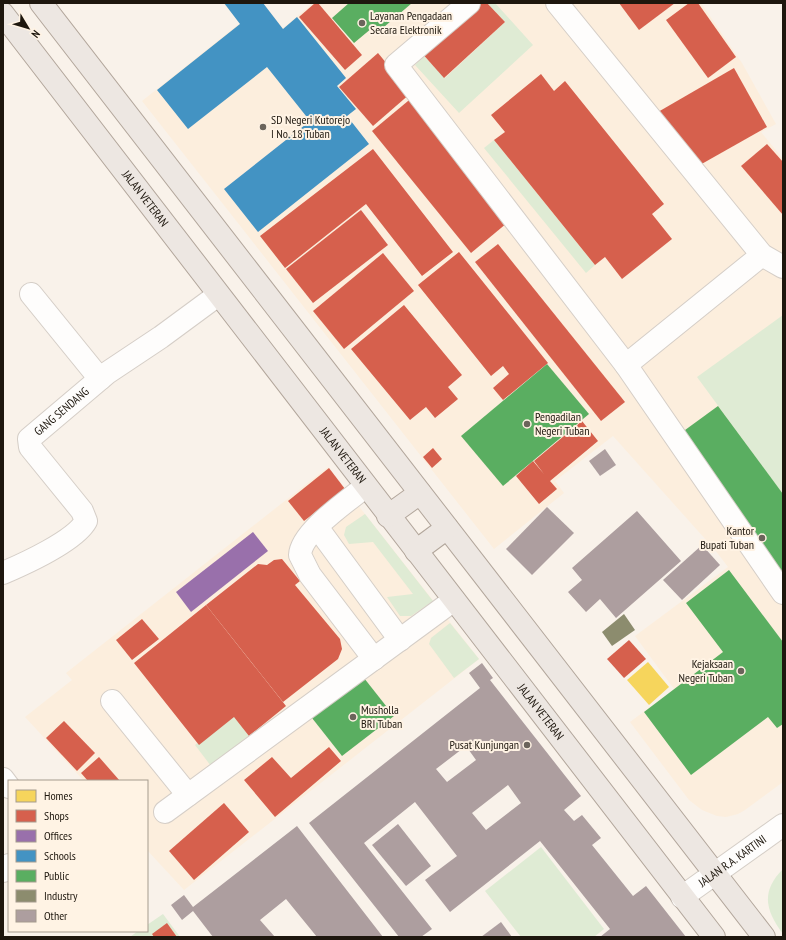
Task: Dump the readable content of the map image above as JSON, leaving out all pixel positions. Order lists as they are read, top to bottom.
{
  "streets": {
    "main road": ["JALAN VETERAN"],
    "street": ["GANG SENDANG", "JALAN R.A. KARTINI"]
  },
  "crossings": [
    ["JALAN VETERAN", "GANG SENDANG"],
    ["JALAN VETERAN", "JALAN R.A. KARTINI"]
  ],
  "places": [
    "Layanan Pengadaan Secara Elektronik",
    "SD Negeri Kutorejo I No. 18 Tuban",
    "Pengadilan Negeri Tuban",
    "Kantor Bupati Tuban",
    "Kejaksaan Negeri Tuban",
    "Musholla BRI Tuban",
    "Pusat Kunjungan"
  ],
  "legend": [
    "Homes",
    "Shops",
    "Offices",
    "Schools",
    "Public",
    "Industry",
    "Other"
  ],
  "north": "bottom right"
}
